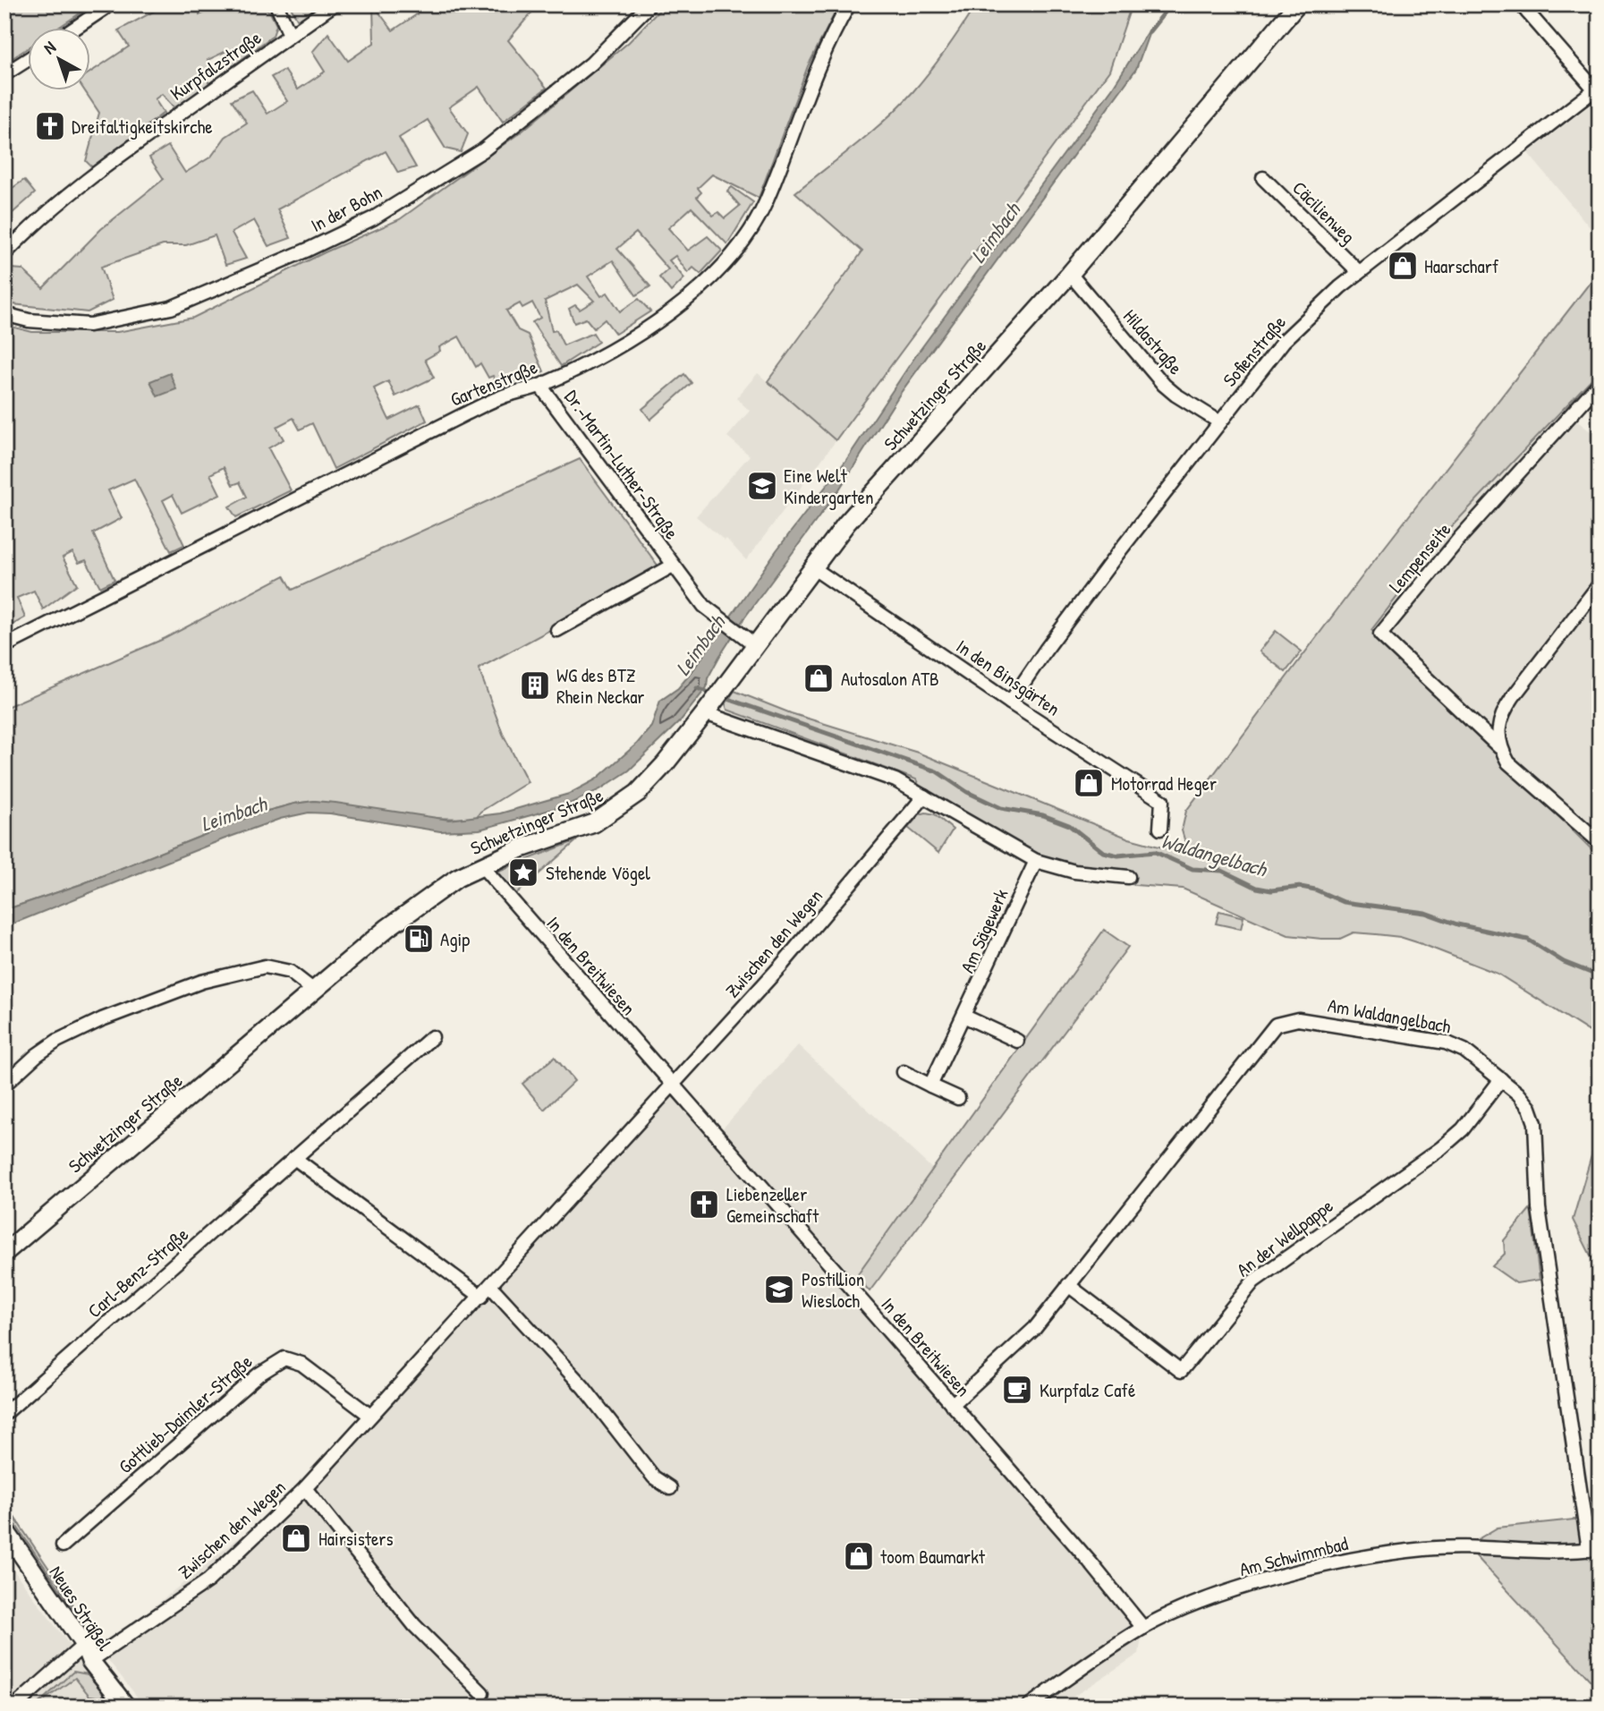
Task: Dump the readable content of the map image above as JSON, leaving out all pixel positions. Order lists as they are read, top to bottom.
{
  "streets": {
    "street": [
      "Kurpfalzstraße",
      "In der Bohn",
      "Cäcilienweg",
      "Hildastraße",
      "Sofienstraße",
      "Gartenstraße",
      "Schwetzinger Straße",
      "Dr.-Martin-Luther-Straße",
      "Lempenseite",
      "In den Binsgärten",
      "Am Sägewerk",
      "Zwischen den Wegen",
      "In den Breitwiesen",
      "Am Waldangelbach",
      "An der Wellpappe",
      "Carl-Benz-Straße",
      "Gottlieb-Daimler-Straße",
      "Am Schwimmbad",
      "Neues Sträßel"
    ]
  },
  "crossings": [
    ["Cäcilienweg", "Sofienstraße"],
    ["Hildastraße", "Sofienstraße"],
    ["Hildastraße", "Schwetzinger Straße"],
    ["Sofienstraße", "In den Binsgärten"],
    ["Gartenstraße", "Dr.-Martin-Luther-Straße"],
    ["Schwetzinger Straße", "Dr.-Martin-Luther-Straße"],
    ["Schwetzinger Straße", "In den Binsgärten"],
    ["Schwetzinger Straße", "In den Breitwiesen"],
    ["Zwischen den Wegen", "In den Breitwiesen"],
    ["Zwischen den Wegen", "Gottlieb-Daimler-Straße"],
    ["Zwischen den Wegen", "Neues Sträßel"],
    ["In den Breitwiesen", "Am Waldangelbach"],
    ["In den Breitwiesen", "Am Schwimmbad"],
    ["Am Waldangelbach", "An der Wellpappe"],
    ["Am Waldangelbach", "Am Schwimmbad"]
  ],
  "water": ["Leimbach", "Waldangelbach"],
  "places": {
    "church": ["Dreifaltigkeitskirche", "Liebenzeller Gemeinschaft"],
    "shop": [
      "Haarscharf",
      "Autosalon ATB",
      "Motorrad Heger",
      "Hairsisters",
      "toom Baumarkt"
    ],
    "school or university": ["Eine Welt Kindergarten", "Postillion Wiesloch"],
    "building": ["WG des BTZ Rhein Neckar"],
    "place": ["Stehende Vögel"],
    "fuel station": ["Agip"],
    "cafe": ["Kurpfalz Café"]
  },
  "north": "top left"
}
